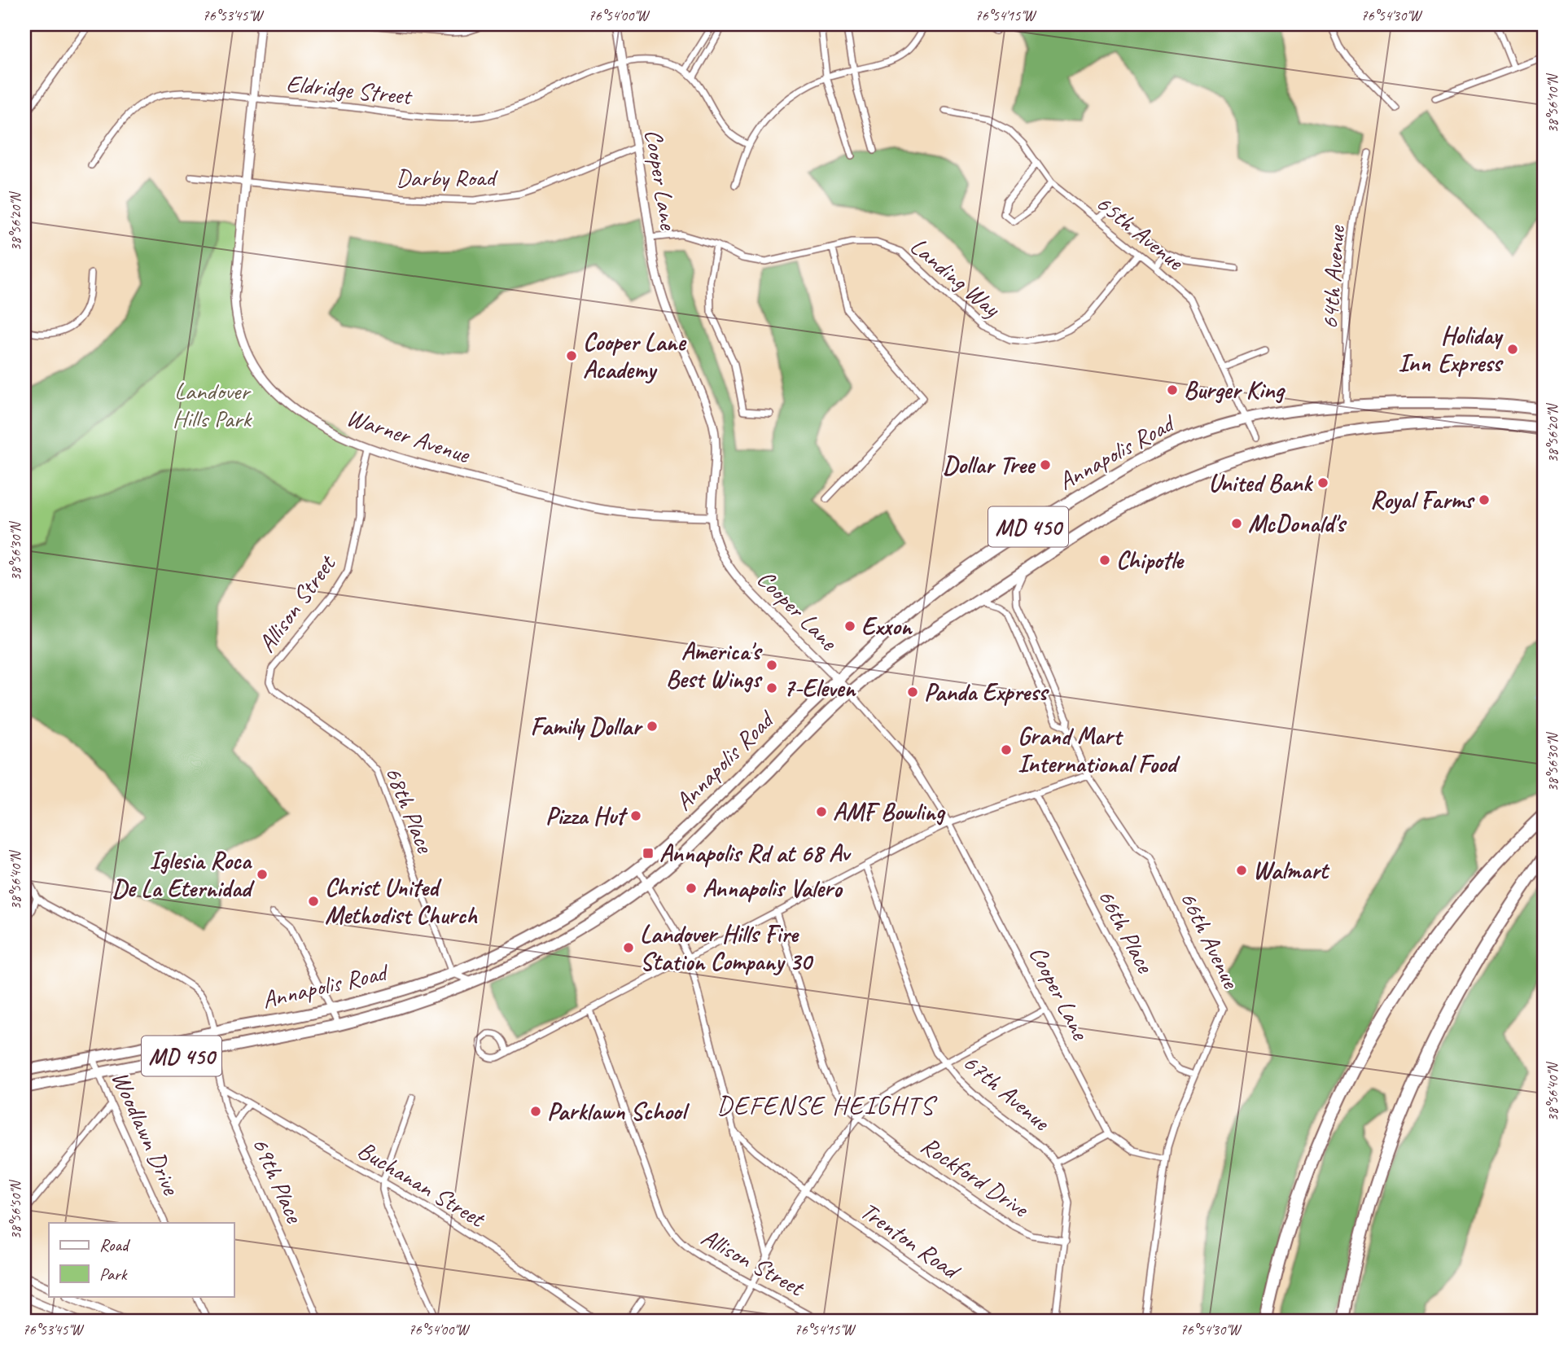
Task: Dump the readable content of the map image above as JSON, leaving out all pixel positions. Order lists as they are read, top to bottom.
{
  "streets": {
    "main road": ["Annapolis Road", "MD 450"],
    "street": [
      "Eldridge Street",
      "Darby Road",
      "Cooper Lane",
      "65th Avenue",
      "Landing Way",
      "64th Avenue",
      "Warner Avenue",
      "Allison Street",
      "68th Place",
      "66th Place",
      "66th Avenue",
      "67th Avenue",
      "Woodlawn Drive",
      "Rockford Drive",
      "69th Place",
      "Buchanan Street",
      "Trenton Road"
    ]
  },
  "crossings": [
    ["Eldridge Street", "Cooper Lane"],
    ["Eldridge Street", "Warner Avenue"],
    ["Darby Road", "Cooper Lane"],
    ["Darby Road", "Warner Avenue"],
    ["Cooper Lane", "Landing Way"],
    ["Cooper Lane", "Warner Avenue"],
    ["Cooper Lane", "Annapolis Road"],
    ["Cooper Lane", "66th Avenue"],
    ["65th Avenue", "Landing Way"],
    ["65th Avenue", "Annapolis Road"],
    ["64th Avenue", "Annapolis Road"],
    ["Warner Avenue", "Allison Street"],
    ["Annapolis Road", "68th Place"],
    ["Annapolis Road", "66th Avenue"],
    ["Annapolis Road", "Woodlawn Drive"],
    ["Annapolis Road", "69th Place"],
    ["Allison Street", "68th Place"],
    ["66th Place", "66th Avenue"],
    ["67th Avenue", "Rockford Drive"],
    ["69th Place", "Buchanan Street"]
  ],
  "districts": ["DEFENSE HEIGHTS"],
  "parks": ["Landover Hills Park"],
  "places": {
    "other": [
      "Holiday Inn Express",
      "Cooper Lane Academy",
      "Burger King",
      "Dollar Tree",
      "United Bank",
      "Royal Farms",
      "McDonald's",
      "Chipotle",
      "Exxon",
      "America's Best Wings",
      "7-Eleven",
      "Panda Express",
      "Family Dollar",
      "Grand Mart International Food",
      "AMF Bowling",
      "Pizza Hut",
      "Walmart",
      "Iglesia Roca De La Eternidad",
      "Annapolis Valero",
      "Christ United Methodist Church",
      "Landover Hills Fire Station Company 30",
      "Parklawn School"
    ],
    "transit": ["Annapolis Rd at 68 Av"]
  },
  "legend": ["Road", "Park"],
  "coordinates": [
    "76°53'45\"W",
    "76°54'00\"W",
    "76°54'15\"W",
    "76°54'30\"W",
    "38°56'10\"N",
    "38°56'20\"N",
    "38°56'30\"N",
    "38°56'40\"N",
    "38°56'50\"N"
  ]
}
